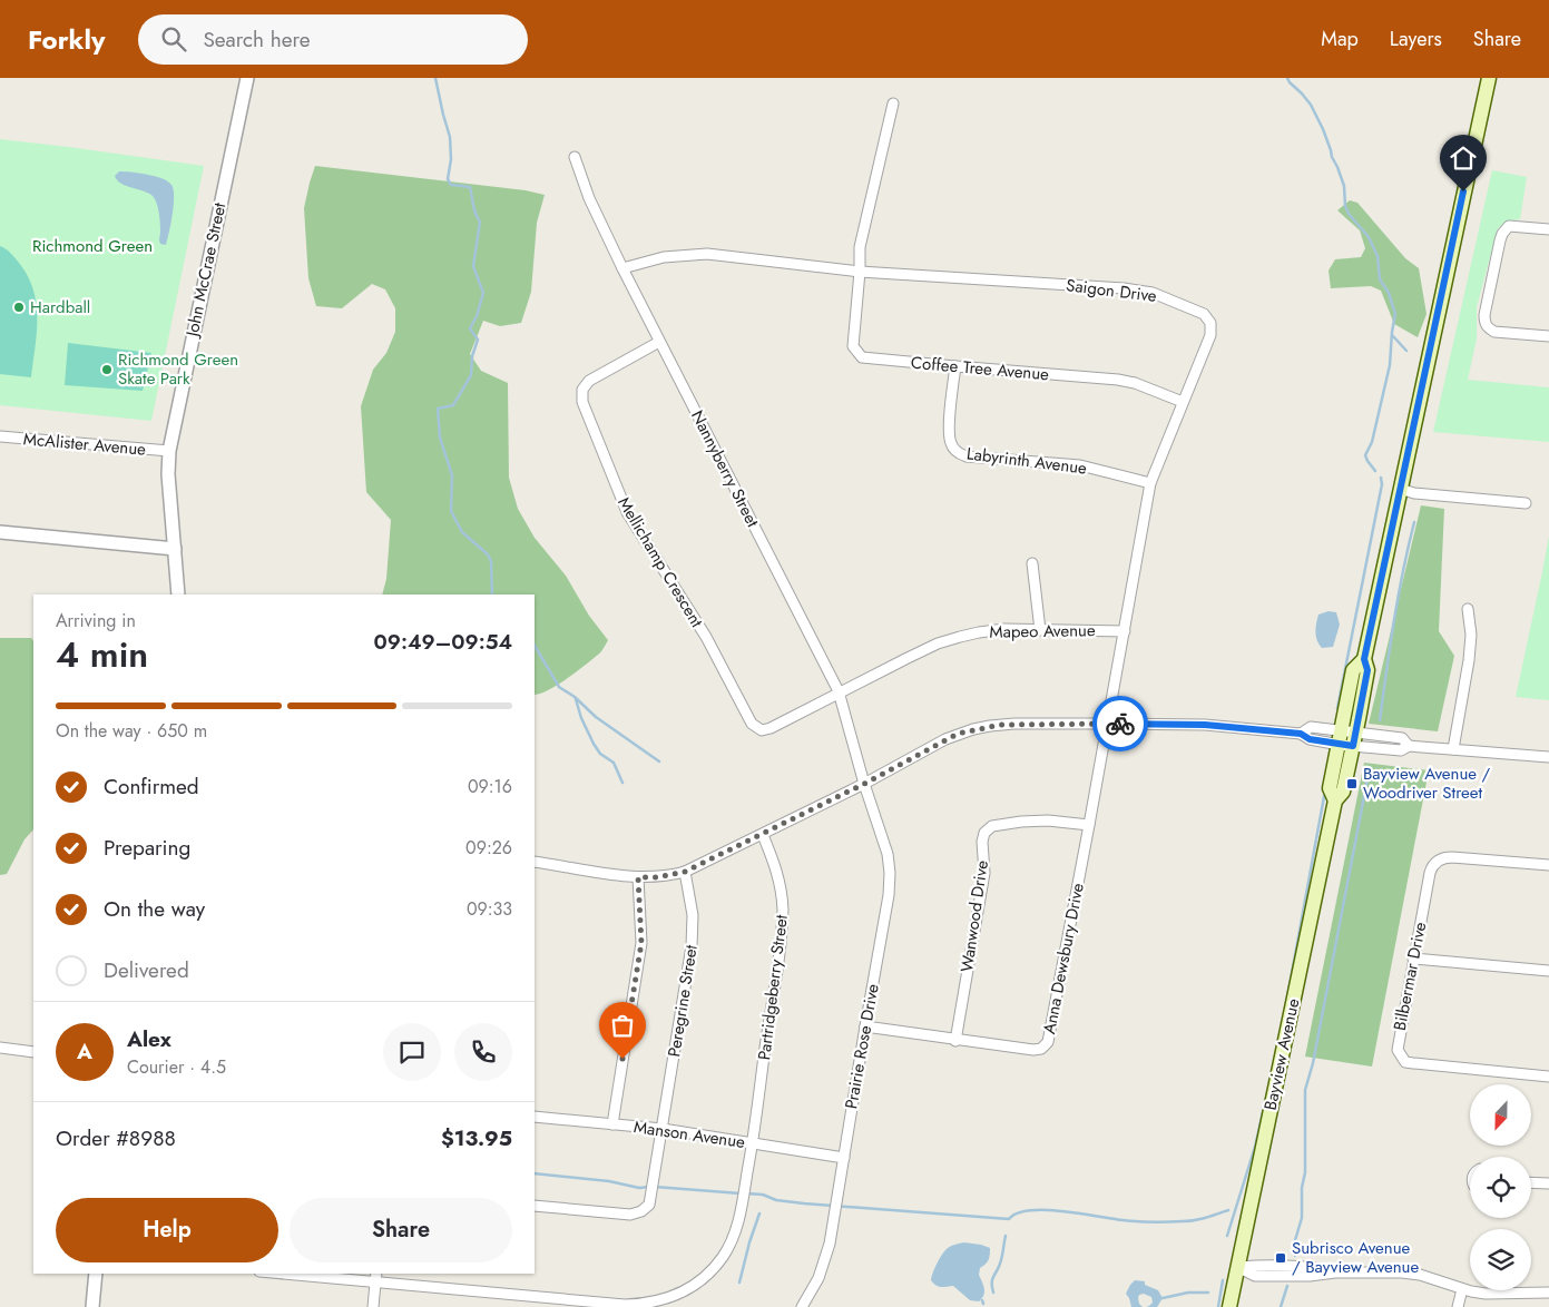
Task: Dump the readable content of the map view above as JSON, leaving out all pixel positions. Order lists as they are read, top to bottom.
{
  "streets": {
    "main road": ["Bayview Avenue"],
    "street": [
      "John McCrae Street",
      "Saigon Drive",
      "Coffee Tree Avenue",
      "McAlister Avenue",
      "Labyrinth Avenue",
      "Nannyberry Street",
      "Mellichamp Crescent",
      "Mapeo Avenue",
      "Wanwood Drive",
      "Anna Dewsbury Drive",
      "Bilbermar Drive",
      "Partridgeberry Street",
      "Peregrine Street",
      "Prairie Rose Drive",
      "Manson Avenue"
    ]
  },
  "crossings": [
    ["John McCrae Street", "McAlister Avenue"],
    ["Saigon Drive", "Coffee Tree Avenue"],
    ["Saigon Drive", "Labyrinth Avenue"],
    ["Saigon Drive", "Nannyberry Street"],
    ["Saigon Drive", "Mapeo Avenue"],
    ["Saigon Drive", "Anna Dewsbury Drive"],
    ["Coffee Tree Avenue", "Labyrinth Avenue"],
    ["Nannyberry Street", "Mellichamp Crescent"],
    ["Nannyberry Street", "Mapeo Avenue"],
    ["Nannyberry Street", "Prairie Rose Drive"],
    ["Mellichamp Crescent", "Mapeo Avenue"],
    ["Wanwood Drive", "Anna Dewsbury Drive"],
    ["Anna Dewsbury Drive", "Prairie Rose Drive"],
    ["Partridgeberry Street", "Manson Avenue"],
    ["Peregrine Street", "Manson Avenue"],
    ["Prairie Rose Drive", "Manson Avenue"]
  ],
  "parks": ["Richmond Green"],
  "places": {
    "other": ["Hardball", "Richmond Green Skate Park"],
    "transit": ["Bayview Avenue / Woodriver Street", "Subrisco Avenue / Bayview Avenue"]
  },
  "north": "bottom",
  "page": {
    "header": "Forkly",
    "search": "Search here",
    "nav": ["Map", "Layers", "Share"],
    "heading": ["4 min", "Arriving in", "09:49–09:54"],
    "panel": [
      "Alex",
      "Courier · 4.5",
      "Order #8988",
      "$13.95"
    ],
    "bar": "On the way · 650 m",
    "list": [
      ["Confirmed", "09:16"],
      ["Preparing", "09:26"],
      ["On the way", "09:33"],
      "Delivered"
    ],
    "round": "A",
    "buttons": ["Help", "Share"]
  }
}
